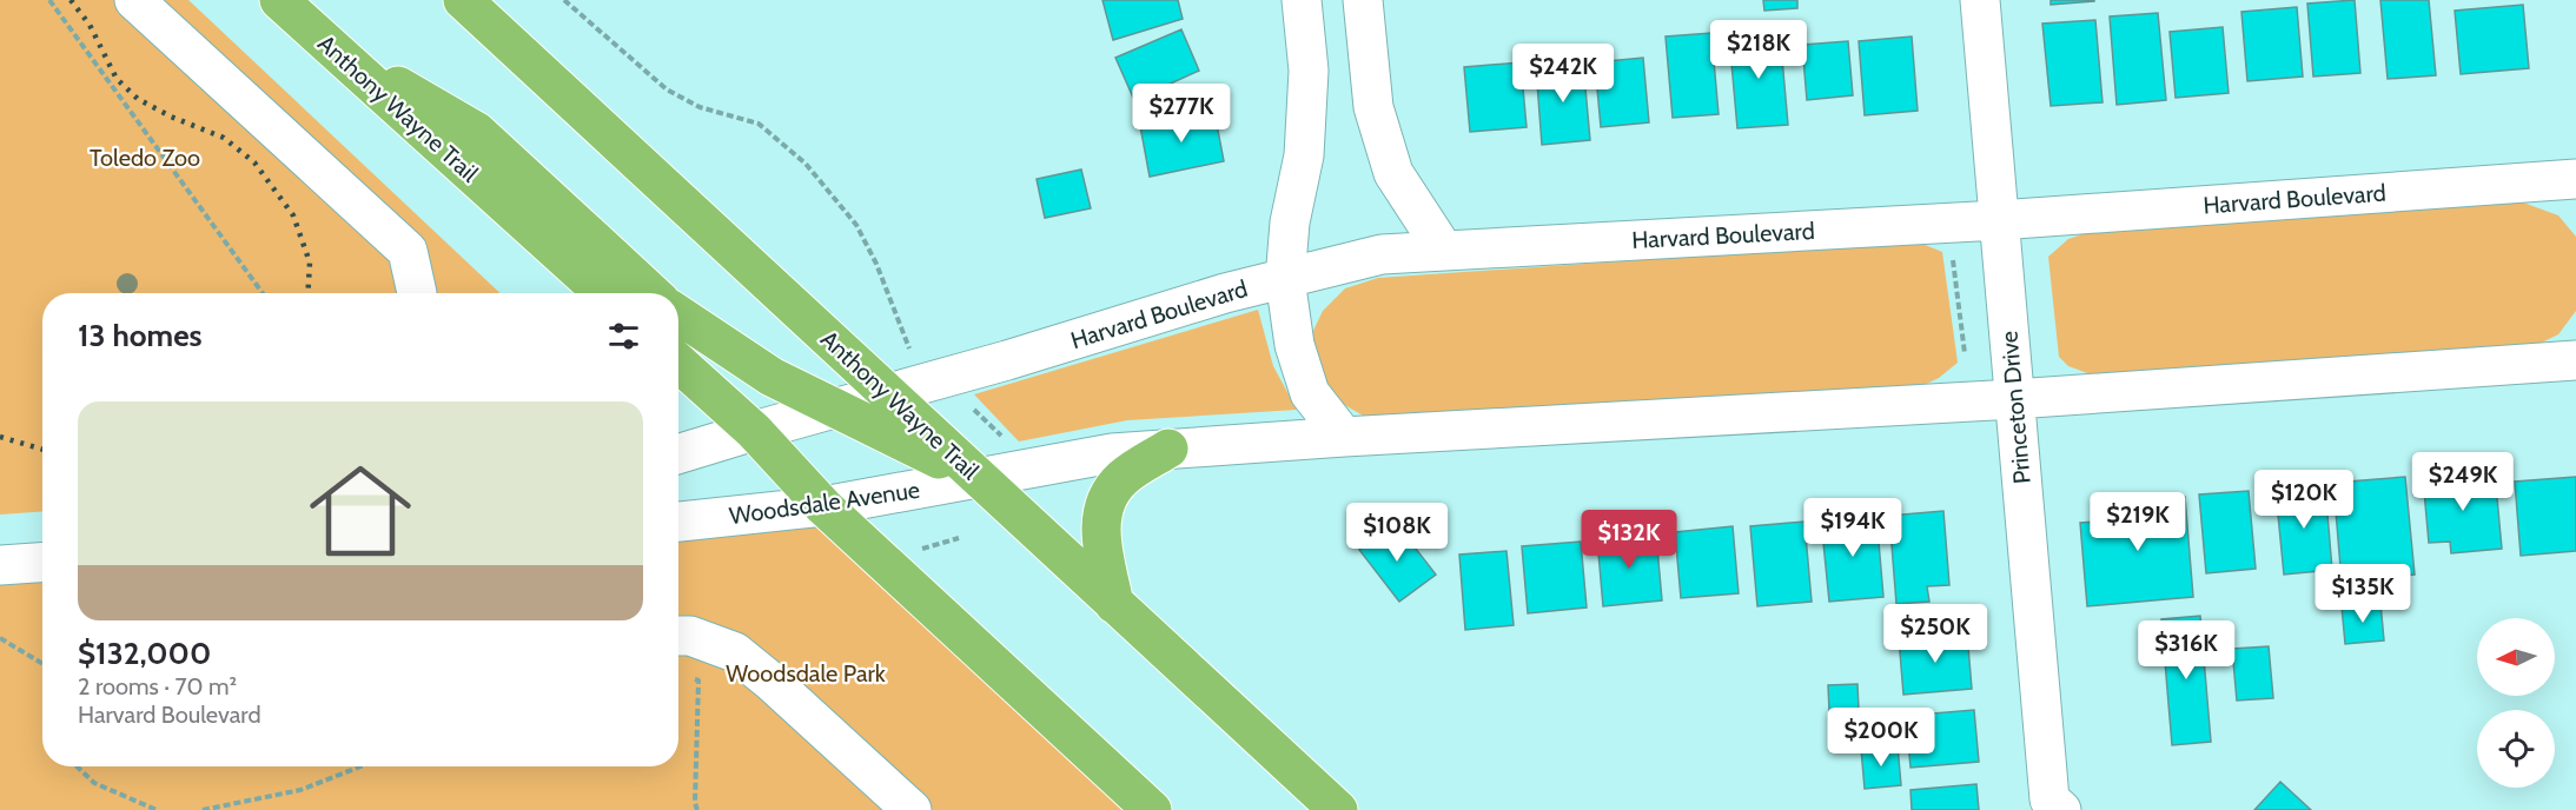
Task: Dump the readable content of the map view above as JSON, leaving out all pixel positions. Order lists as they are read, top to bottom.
{
  "streets": {
    "highway": ["Anthony Wayne Trail"],
    "street": ["Harvard Boulevard", "Princeton Drive", "Woodsdale Avenue"]
  },
  "crossings": [
    ["Anthony Wayne Trail", "Harvard Boulevard"],
    ["Anthony Wayne Trail", "Woodsdale Avenue"],
    ["Harvard Boulevard", "Princeton Drive"]
  ],
  "parks": ["Toledo Zoo", "Woodsdale Park"],
  "north": "left",
  "page": {
    "price": [
      "$218K",
      "$242K",
      "$277K",
      "$249K",
      "$120K",
      "$219K",
      "$194K",
      "$108K",
      "$132K",
      "$135K",
      "$250K",
      "$316K",
      "$200K"
    ],
    "heading": "13 homes",
    "list": [
      {
        "name": "$132,000",
        "note": "2 rooms · 70 m² · Harvard Boulevard"
      }
    ]
  }
}
